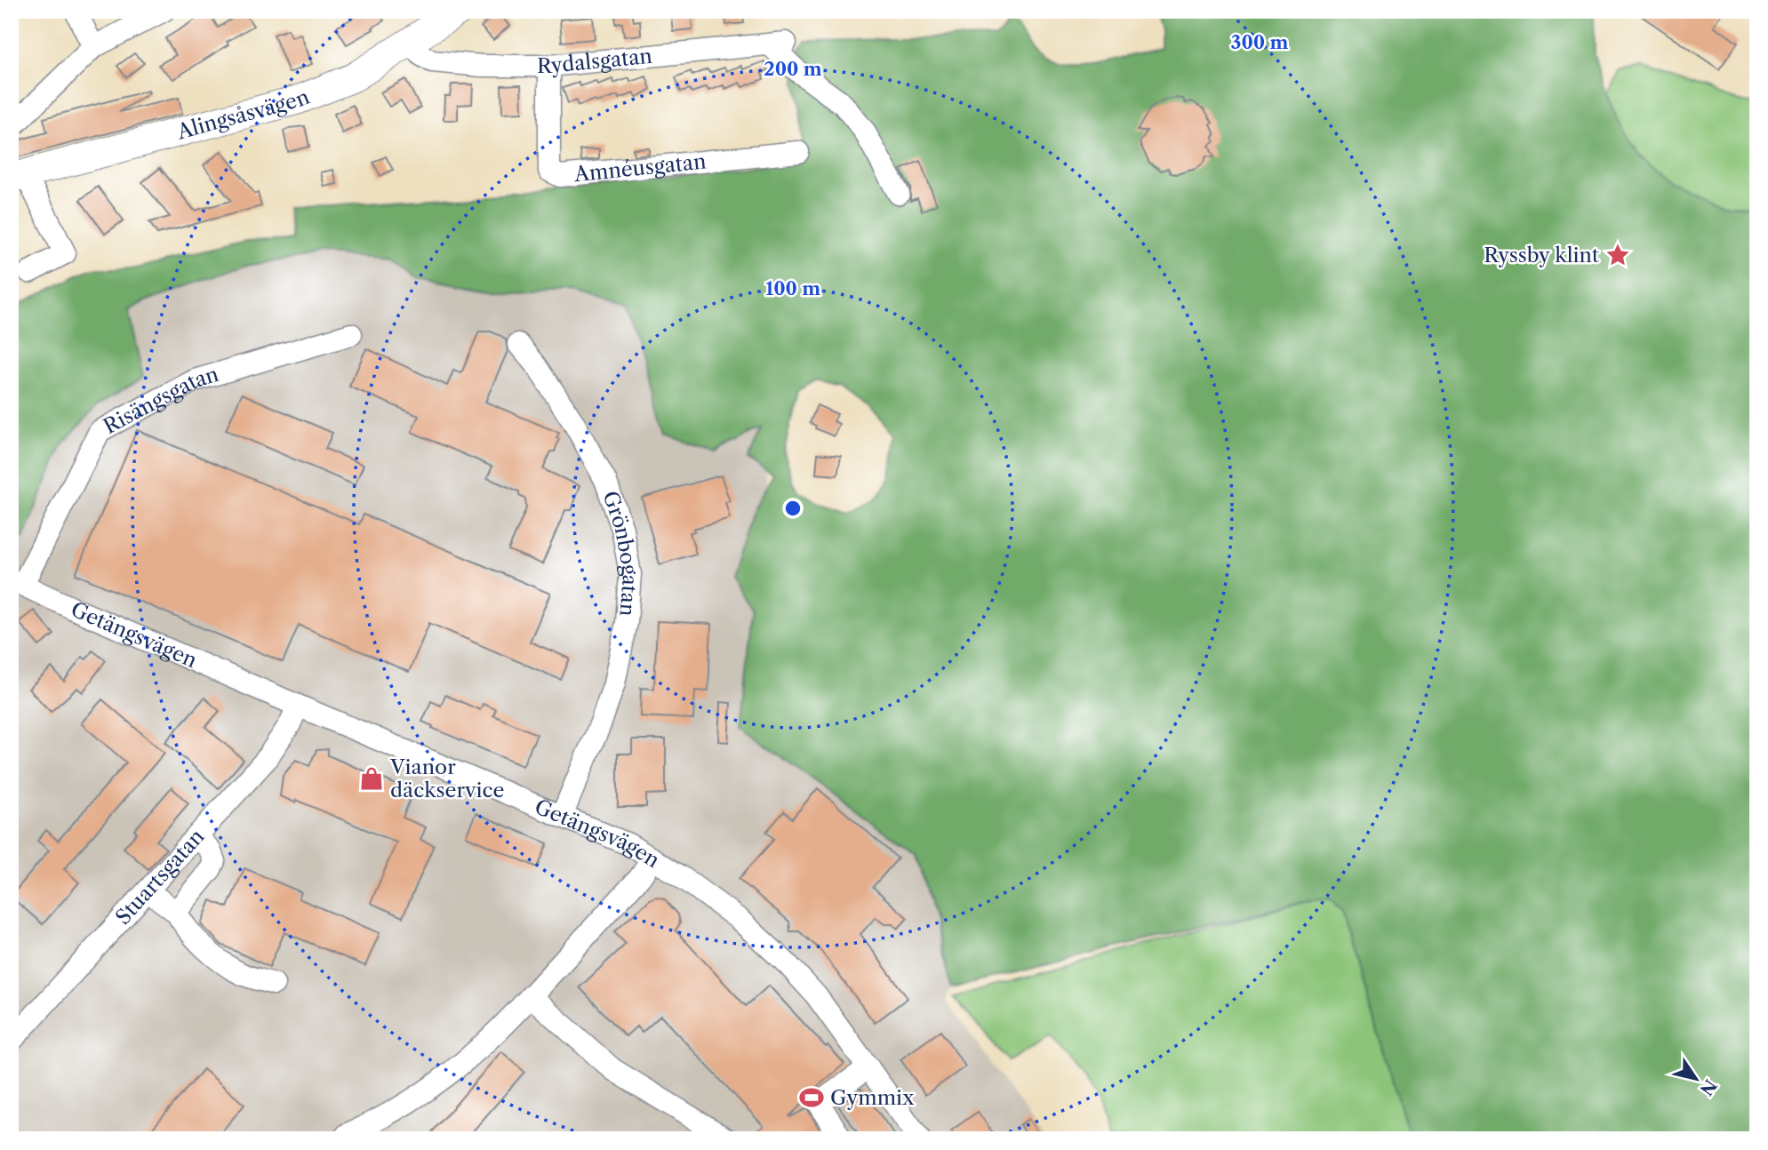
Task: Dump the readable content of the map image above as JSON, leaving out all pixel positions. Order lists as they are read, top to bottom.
{
  "streets": {
    "main road": ["Alingsåsvägen"],
    "street": [
      "Rydalsgatan",
      "Amnéusgatan",
      "Risängsgatan",
      "Grönbogatan",
      "Getängsvägen",
      "Stuartsgatan"
    ]
  },
  "crossings": [
    ["Rydalsgatan", "Alingsåsvägen"],
    ["Rydalsgatan", "Amnéusgatan"],
    ["Risängsgatan", "Getängsvägen"],
    ["Grönbogatan", "Getängsvägen"],
    ["Getängsvägen", "Stuartsgatan"]
  ],
  "places": {
    "place": ["Ryssby klint"],
    "shop": ["Vianor däckservice"],
    "sports": ["Gymmix"]
  },
  "north": "bottom right",
  "rings": ["300 m", "200 m", "100 m"]
}
